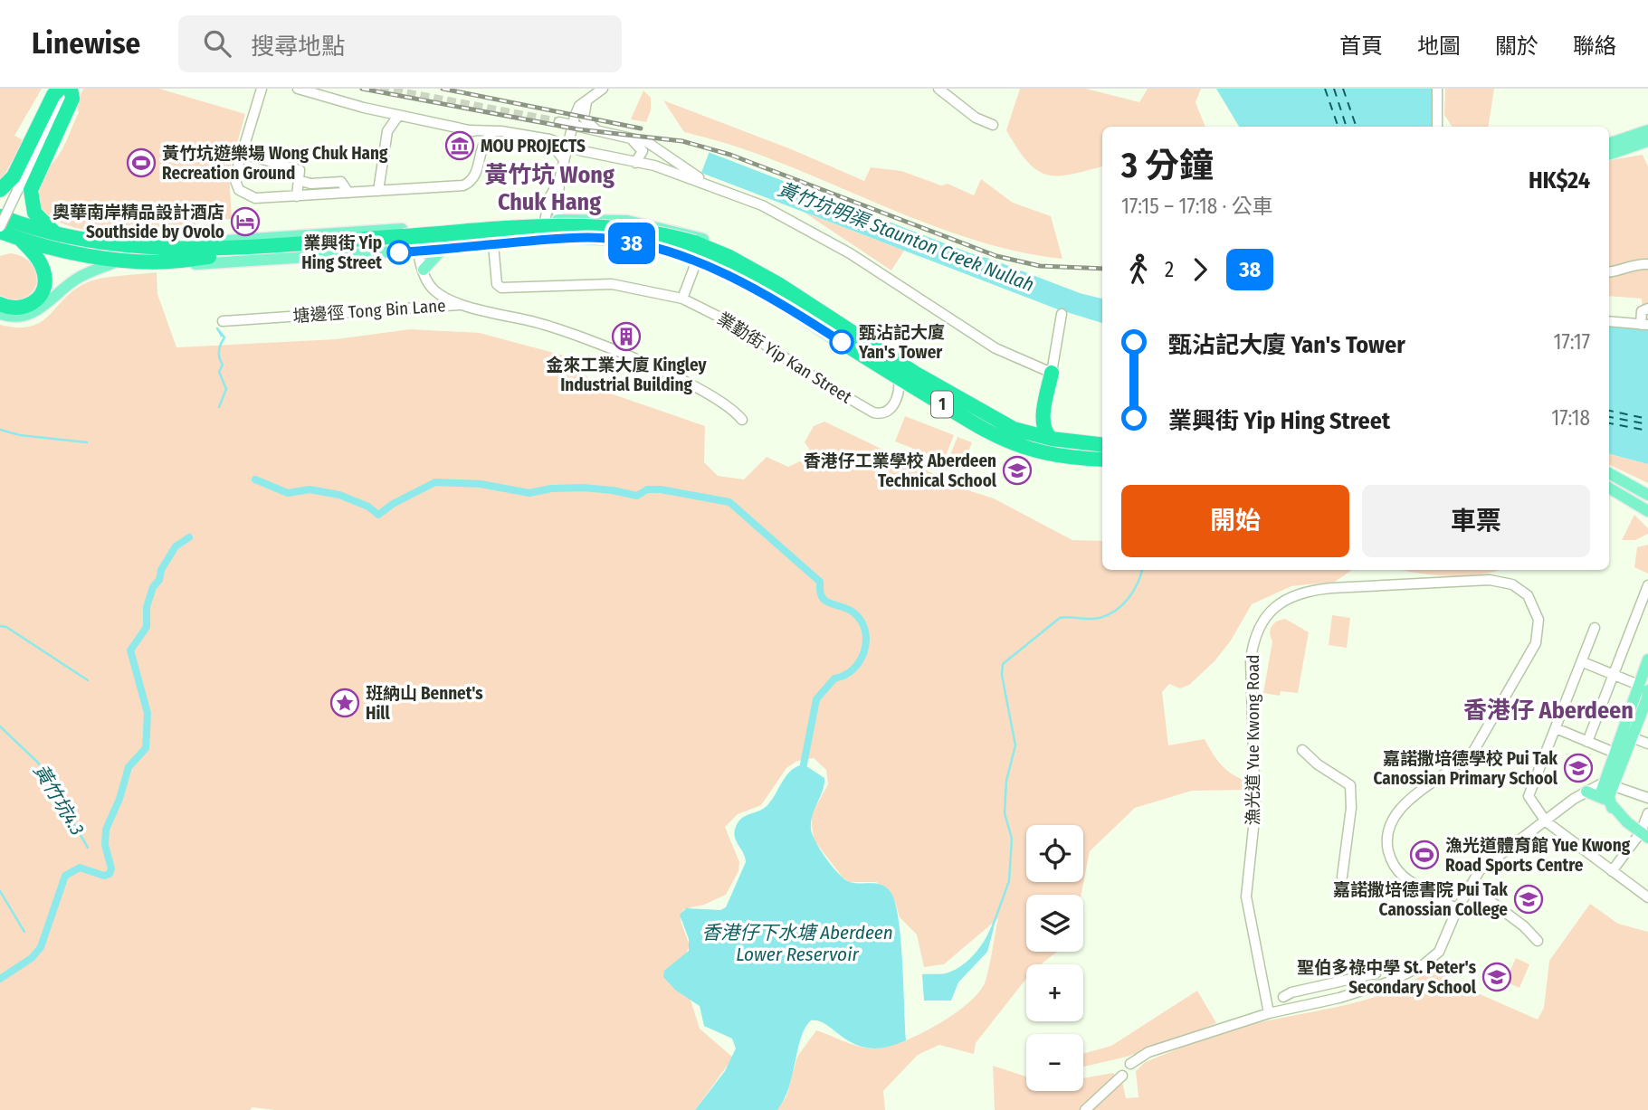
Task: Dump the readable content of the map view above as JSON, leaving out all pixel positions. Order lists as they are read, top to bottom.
{
  "streets": {
    "highway": ["1"],
    "street": ["塘邊徑 Tong Bin Lane", "業勤街 Yip Kan Street", "漁光道 Yue Kwong Road"]
  },
  "crossings": [
    ["業勤街 Yip Kan Street", "1"]
  ],
  "districts": ["黃竹坑 Wong Chuk Hang", "香港仔 Aberdeen"],
  "water": ["黃竹坑明渠 Staunton Creek Nullah", "黃竹坑4.3", "香港仔下水塘 Aberdeen Lower Reservoir"],
  "places": {
    "museum": ["MOU PROJECTS"],
    "sports": ["黃竹坑遊樂場 Wong Chuk Hang Recreation Ground", "漁光道體育館 Yue Kwong Road Sports Centre"],
    "hotel": ["奧華南岸精品設計酒店 Southside by Ovolo"],
    "other": ["業興街 Yip Hing Street", "甄沾記大廈 Yan's Tower"],
    "building": ["金來工業大廈 Kingley Industrial Building"],
    "school or university": [
      "香港仔工業學校 Aberdeen Technical School",
      "嘉諾撒培德學校 Pui Tak Canossian Primary School",
      "嘉諾撒培德書院 Pui Tak Canossian College",
      "聖伯多祿中學 St. Peter's Secondary School"
    ],
    "place": ["班納山 Bennet's Hill"]
  },
  "lines": ["bus line 38"],
  "page": {
    "header": "Linewise",
    "search": "搜尋地點",
    "nav": [
      "首頁",
      "地圖",
      "關於",
      "聯絡"
    ],
    "on_map": "38",
    "heading": ["3 分鐘", "17:15 – 17:18 · 公車", "HK$24"],
    "legs": ["2", "38"],
    "list": [
      {
        "name": "甄沾記大廈 Yan's Tower",
        "value": "17:17"
      },
      {
        "name": "業興街 Yip Hing Street",
        "value": "17:18"
      }
    ],
    "buttons": ["開始", "車票"],
    "map_buttons": ["+", "−"]
  }
}
